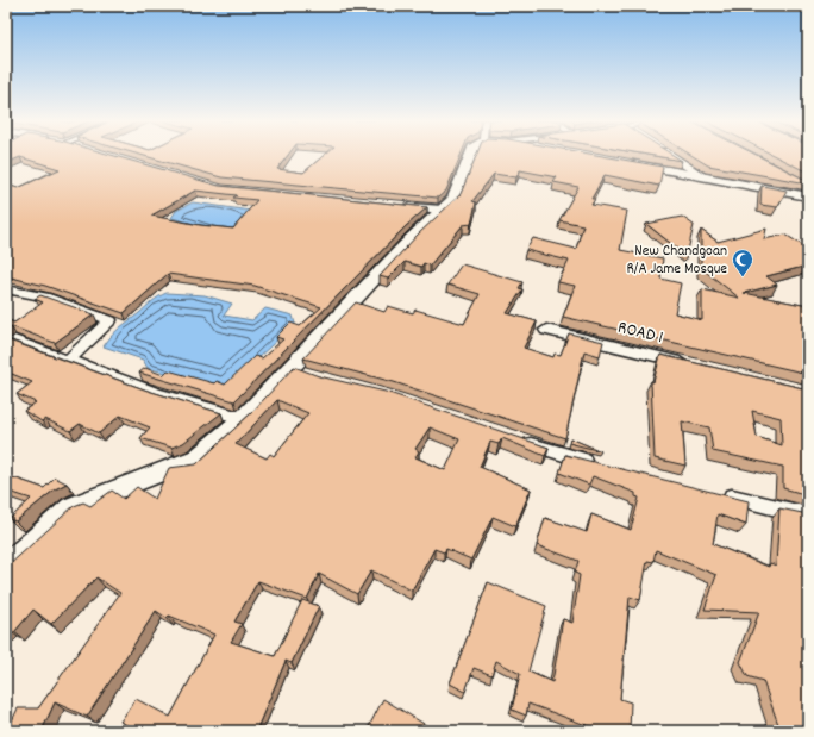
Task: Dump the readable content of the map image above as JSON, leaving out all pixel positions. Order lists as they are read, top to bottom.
{
  "streets": {
    "street": ["ROAD 1"]
  },
  "places": {
    "mosque": ["New Chandgoan R/A Jame Mosque"]
  }
}
